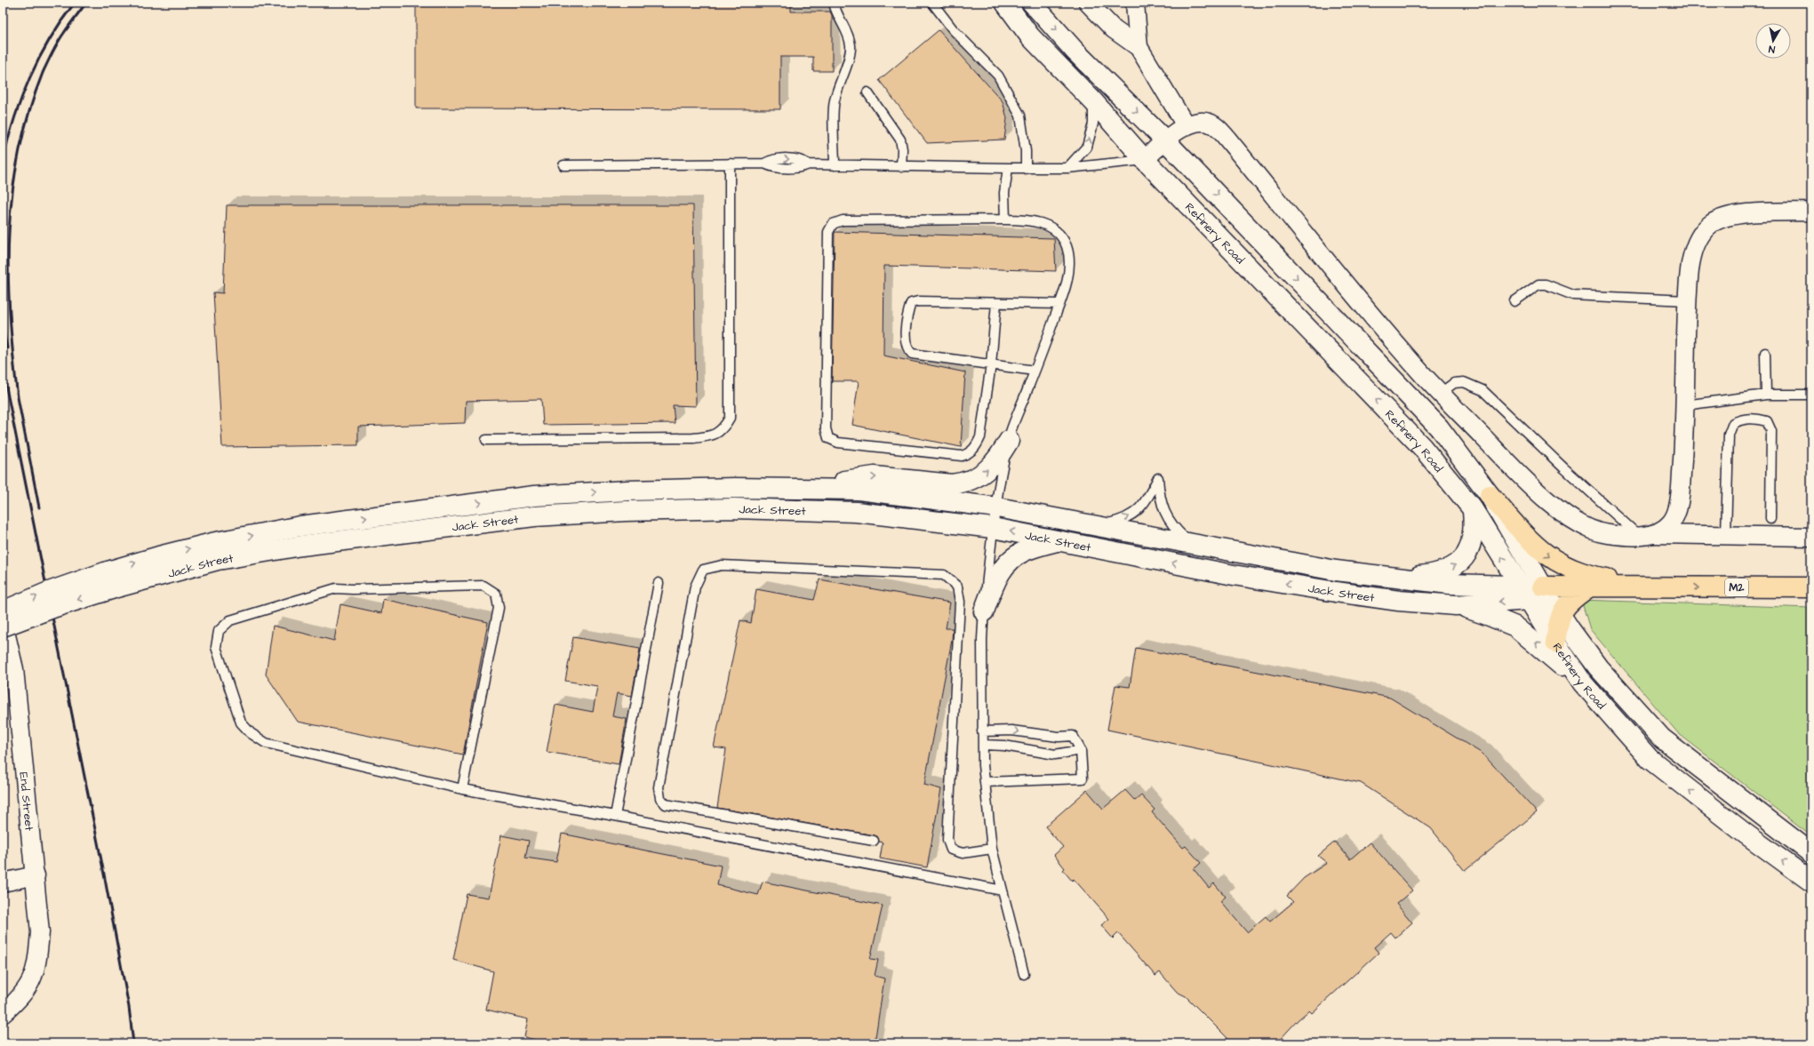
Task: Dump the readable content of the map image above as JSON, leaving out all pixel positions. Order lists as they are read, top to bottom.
{
  "streets": {
    "highway": ["M2"],
    "main road": ["Refinery Road", "Jack Street"],
    "street": ["End Street"]
  },
  "crossings": [
    ["Refinery Road", "Jack Street"]
  ],
  "north": "bottom"
}
